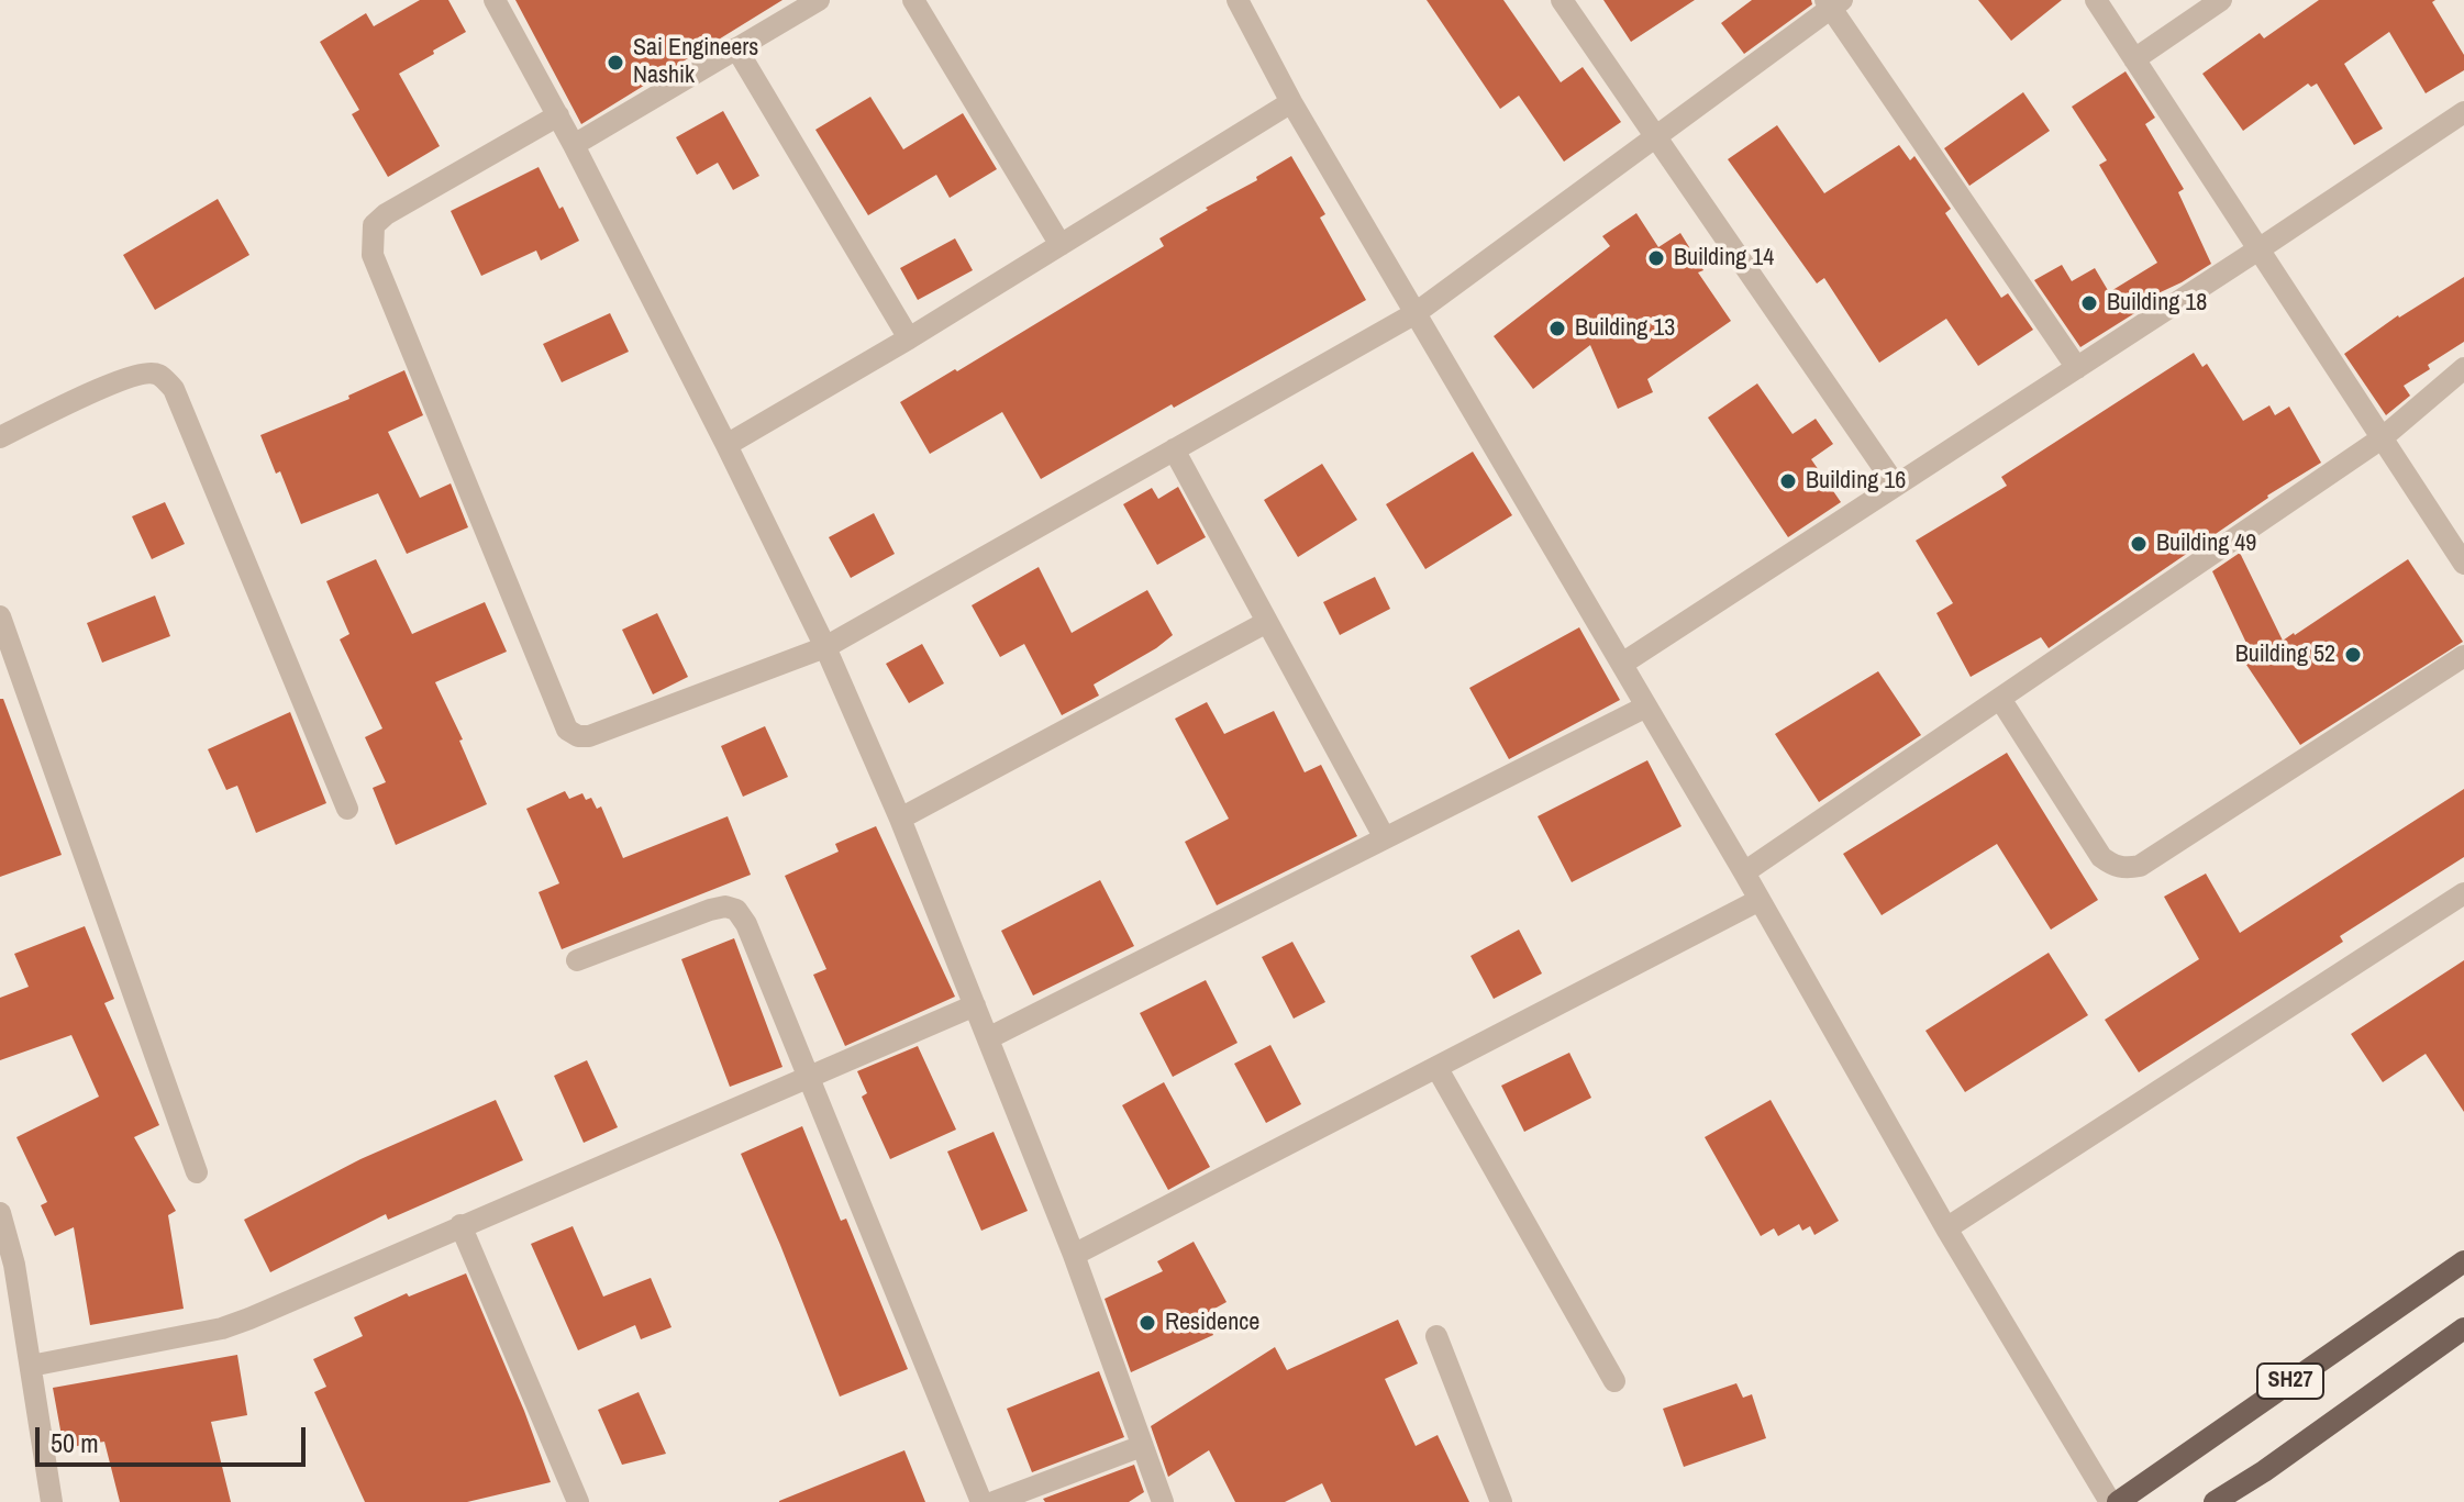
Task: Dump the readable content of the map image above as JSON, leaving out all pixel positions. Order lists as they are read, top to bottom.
{
  "streets": {
    "main road": ["SH27"]
  },
  "places": [
    "Sai Engineers Nashik",
    "Building 14",
    "Building 18",
    "Building 13",
    "Building 16",
    "Building 49",
    "Building 52",
    "Residence"
  ],
  "scale_bar": "50 m"
}
